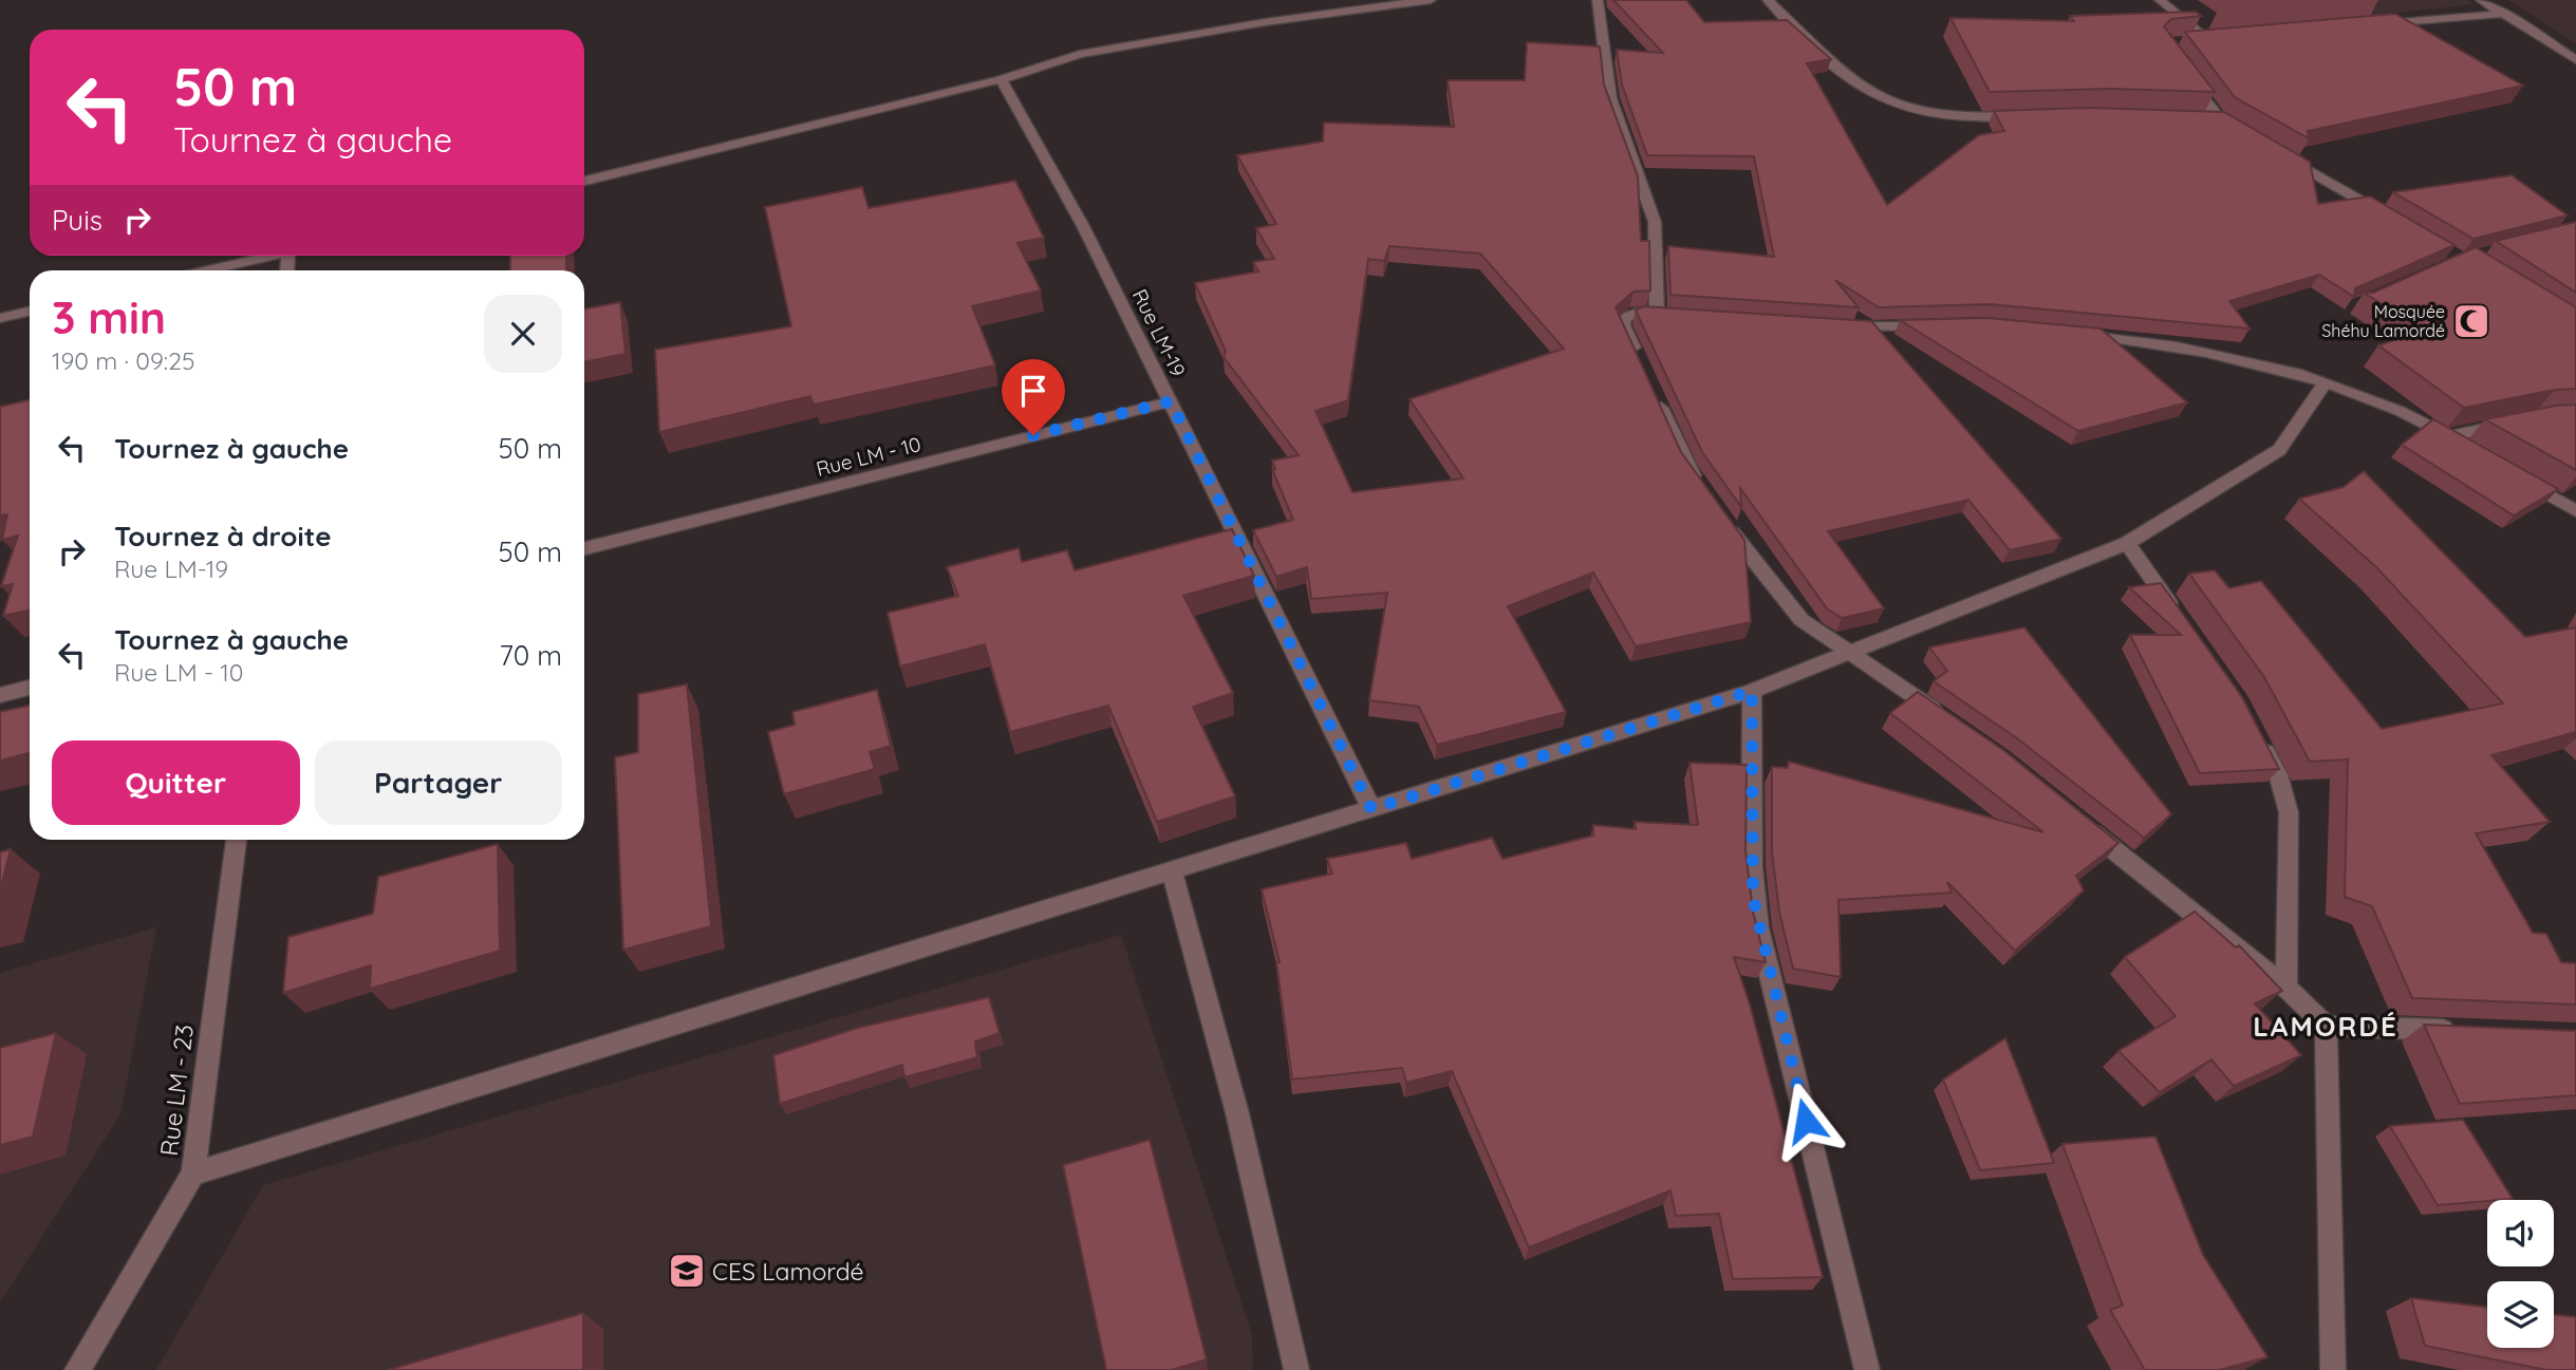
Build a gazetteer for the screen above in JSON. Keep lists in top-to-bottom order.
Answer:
{
  "streets": {
    "street": ["Rue LM-19", "Rue LM - 10", "Rue LM - 23"]
  },
  "crossings": [
    ["Rue LM-19", "Rue LM - 10"]
  ],
  "districts": ["LAMORDÉ"],
  "places": {
    "mosque": ["Mosquée Shéhu Lamordé"],
    "school or university": ["CES Lamordé"]
  },
  "page": {
    "turn": ["50 m", "Tournez à gauche"],
    "then": "Puis",
    "heading": ["3 min", "190 m · 09:25"],
    "list": [
      {
        "name": "Tournez à gauche",
        "value": "50 m"
      },
      {
        "name": "Tournez à droite",
        "note": "Rue LM-19",
        "value": "50 m"
      },
      {
        "name": "Tournez à gauche",
        "note": "Rue LM - 10",
        "value": "70 m"
      }
    ],
    "buttons": ["Quitter", "Partager"]
  }
}
